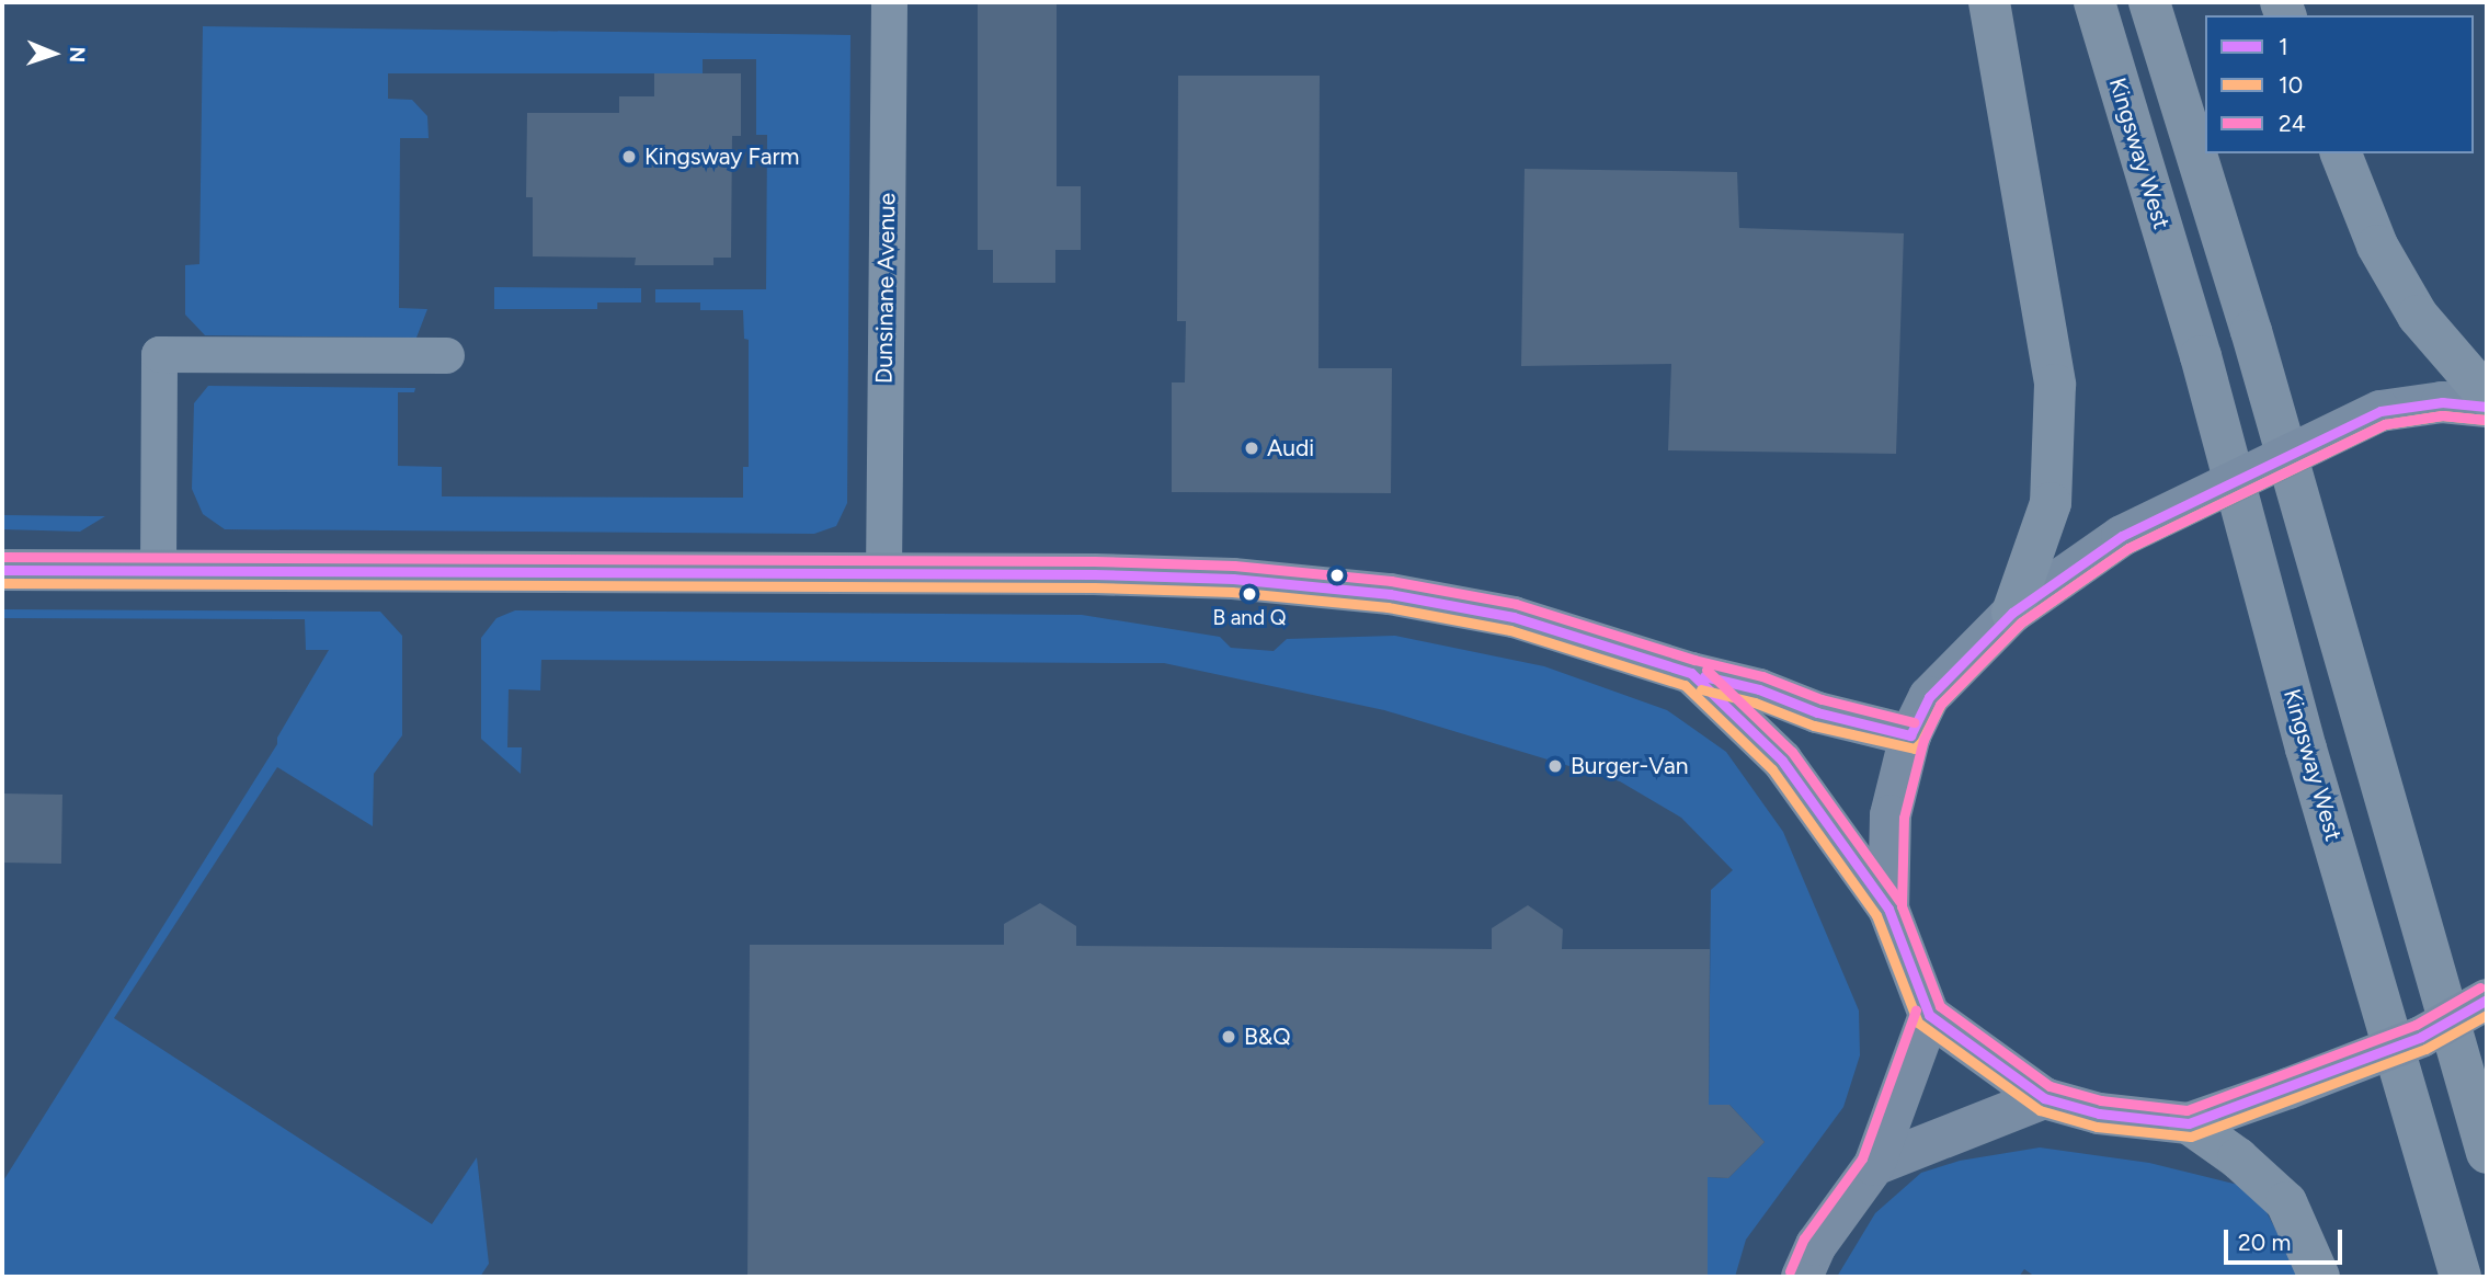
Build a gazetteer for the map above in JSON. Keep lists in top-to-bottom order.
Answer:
{
  "streets": {
    "highway": ["Kingsway West"],
    "street": ["Dunsinane Avenue"]
  },
  "places": [
    "Kingsway Farm",
    "Audi",
    "B and Q",
    "Burger-Van",
    "B&Q"
  ],
  "lines": ["transit line 1", "transit line 10", "transit line 24"],
  "legend": ["1", "10", "24"],
  "scale_bar": "20 m",
  "north": "right"
}
